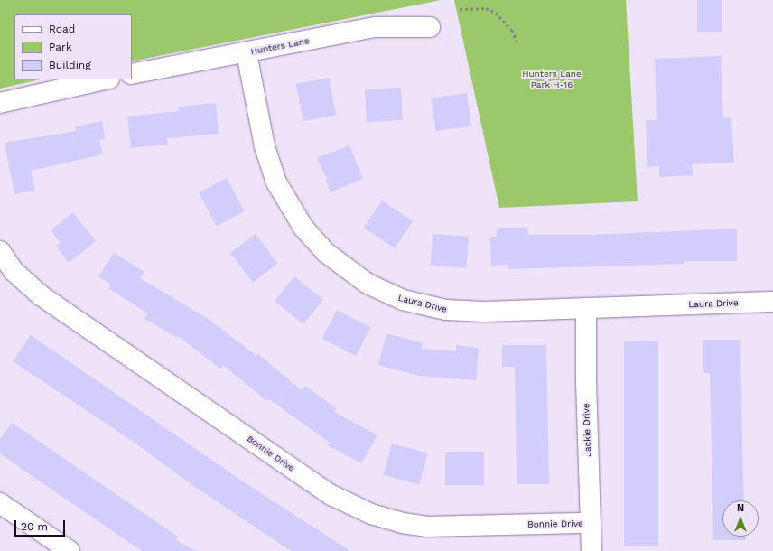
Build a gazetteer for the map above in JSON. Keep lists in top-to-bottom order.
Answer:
{
  "streets": {
    "street": [
      "Hunters Lane",
      "Laura Drive",
      "Jackie Drive",
      "Bonnie Drive"
    ]
  },
  "crossings": [
    ["Hunters Lane", "Laura Drive"],
    ["Laura Drive", "Jackie Drive"],
    ["Jackie Drive", "Bonnie Drive"]
  ],
  "parks": ["Hunters Lane Park H-16"],
  "legend": ["Road", "Park", "Building"],
  "scale_bar": "20 m",
  "north": "top"
}
